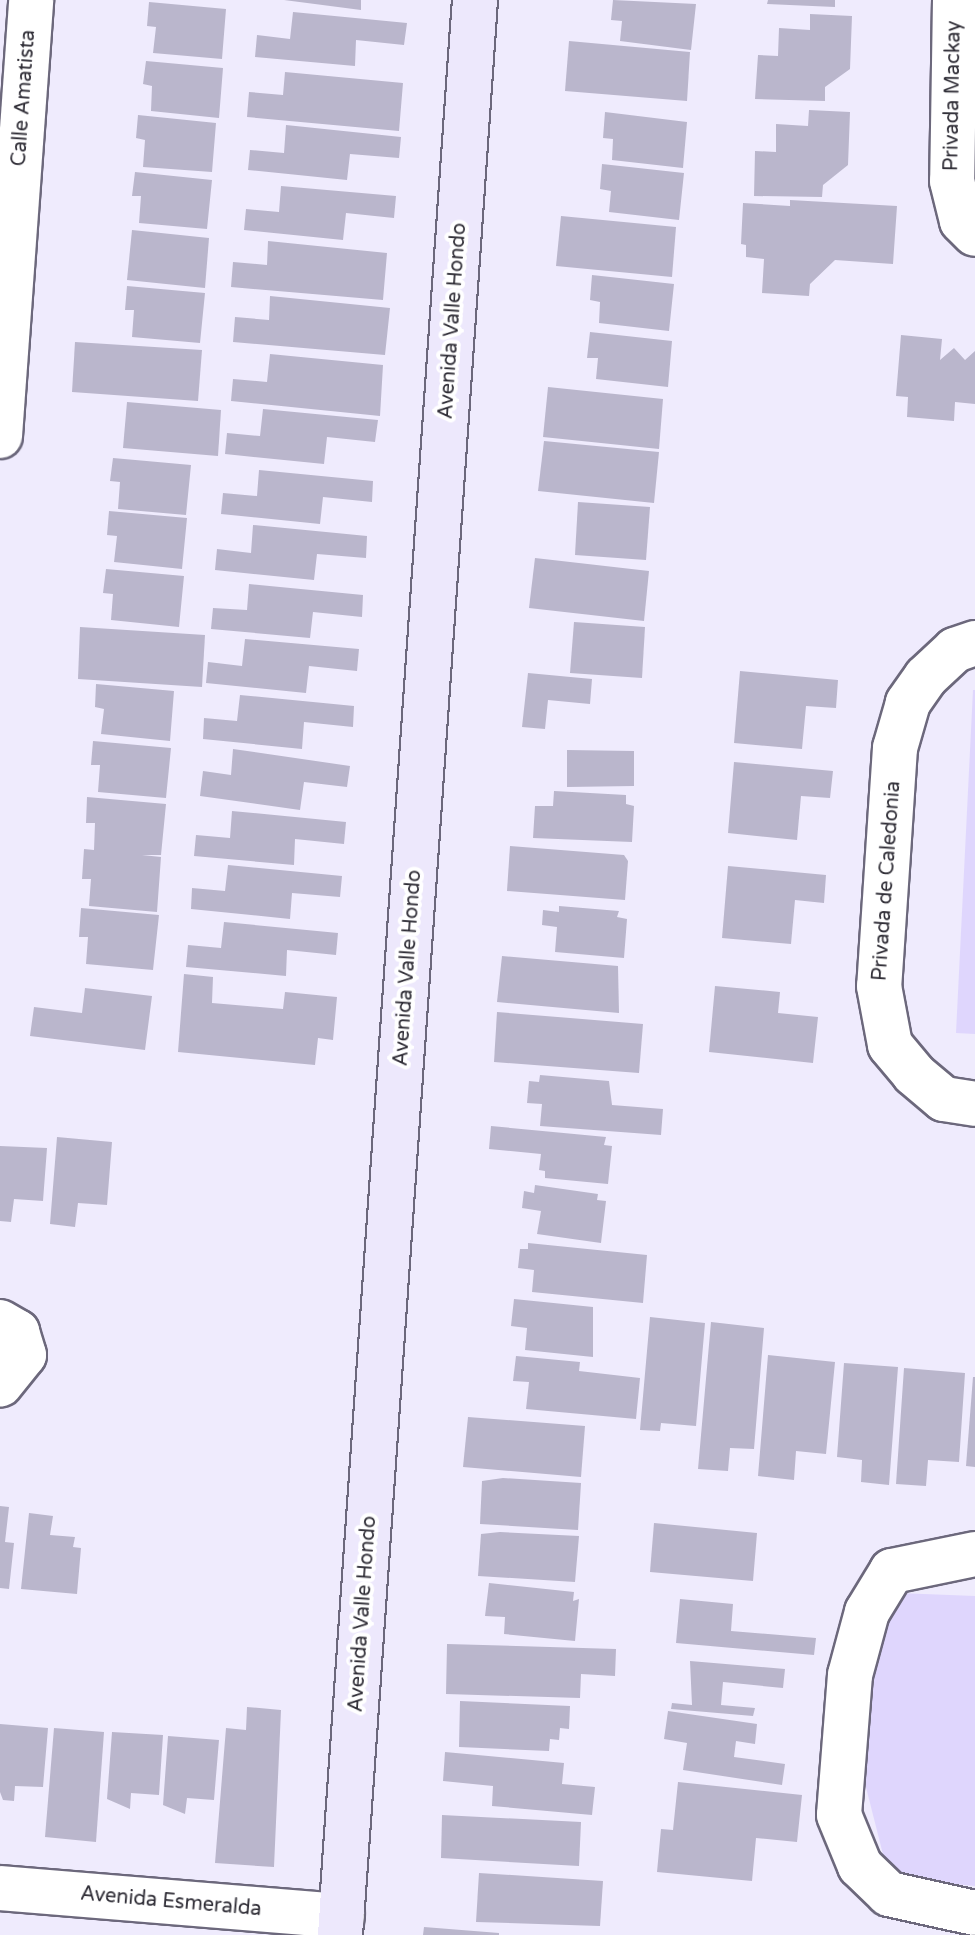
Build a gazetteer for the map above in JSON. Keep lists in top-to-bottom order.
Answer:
{
  "streets": {
    "street": [
      "Privada Mackay",
      "Calle Amatista",
      "Avenida Valle Hondo",
      "Privada de Caledonia",
      "Avenida Esmeralda"
    ]
  },
  "crossings": [
    ["Avenida Valle Hondo", "Avenida Esmeralda"]
  ]
}
